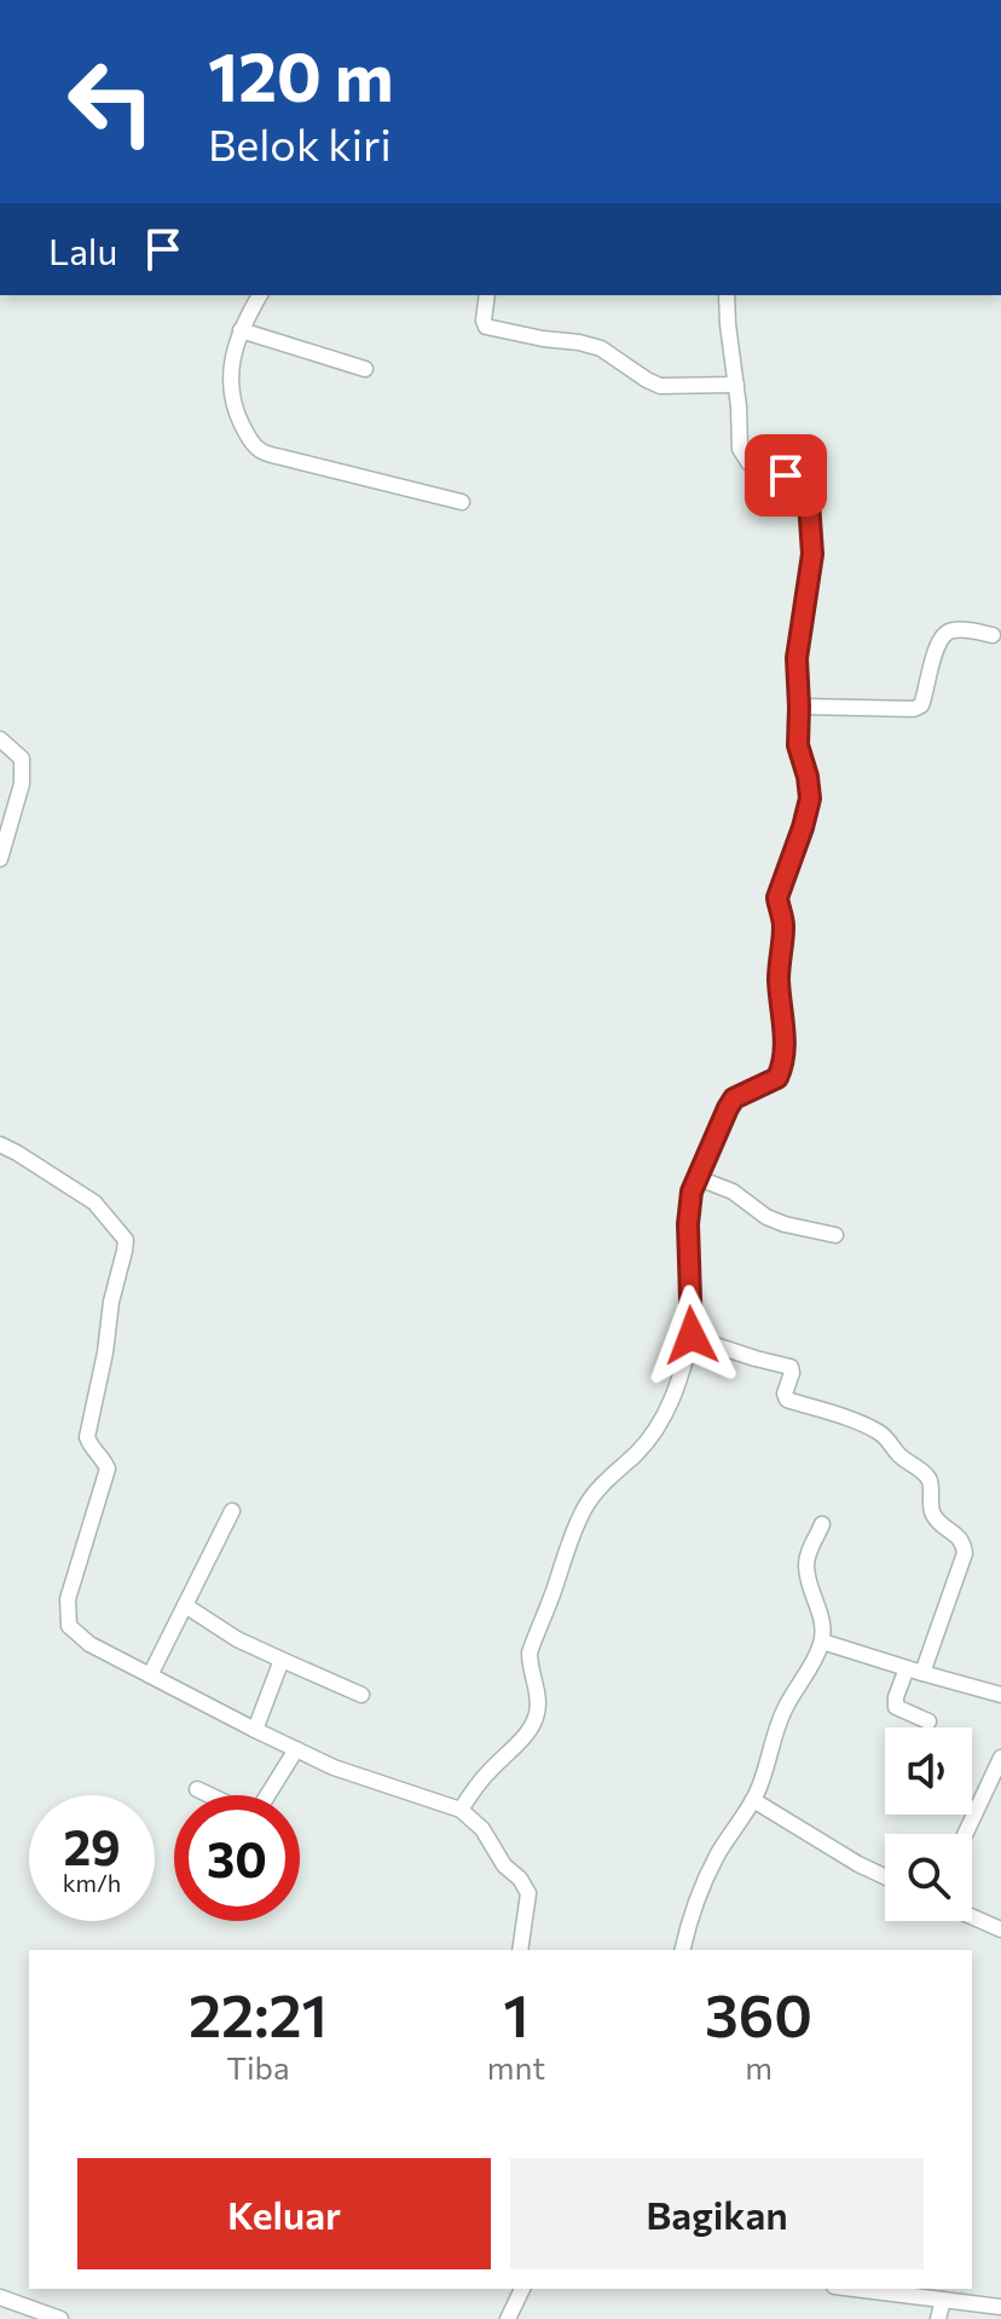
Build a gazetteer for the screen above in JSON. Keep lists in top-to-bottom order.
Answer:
{
  "page": {
    "turn": ["120 m", "Belok kiri"],
    "then": "Lalu",
    "speed": "29 km/h",
    "limit": "30",
    "eta": [
      "22:21",
      "Tiba",
      "1",
      "mnt",
      "360",
      "m"
    ],
    "buttons": ["Keluar", "Bagikan"]
  }
}
